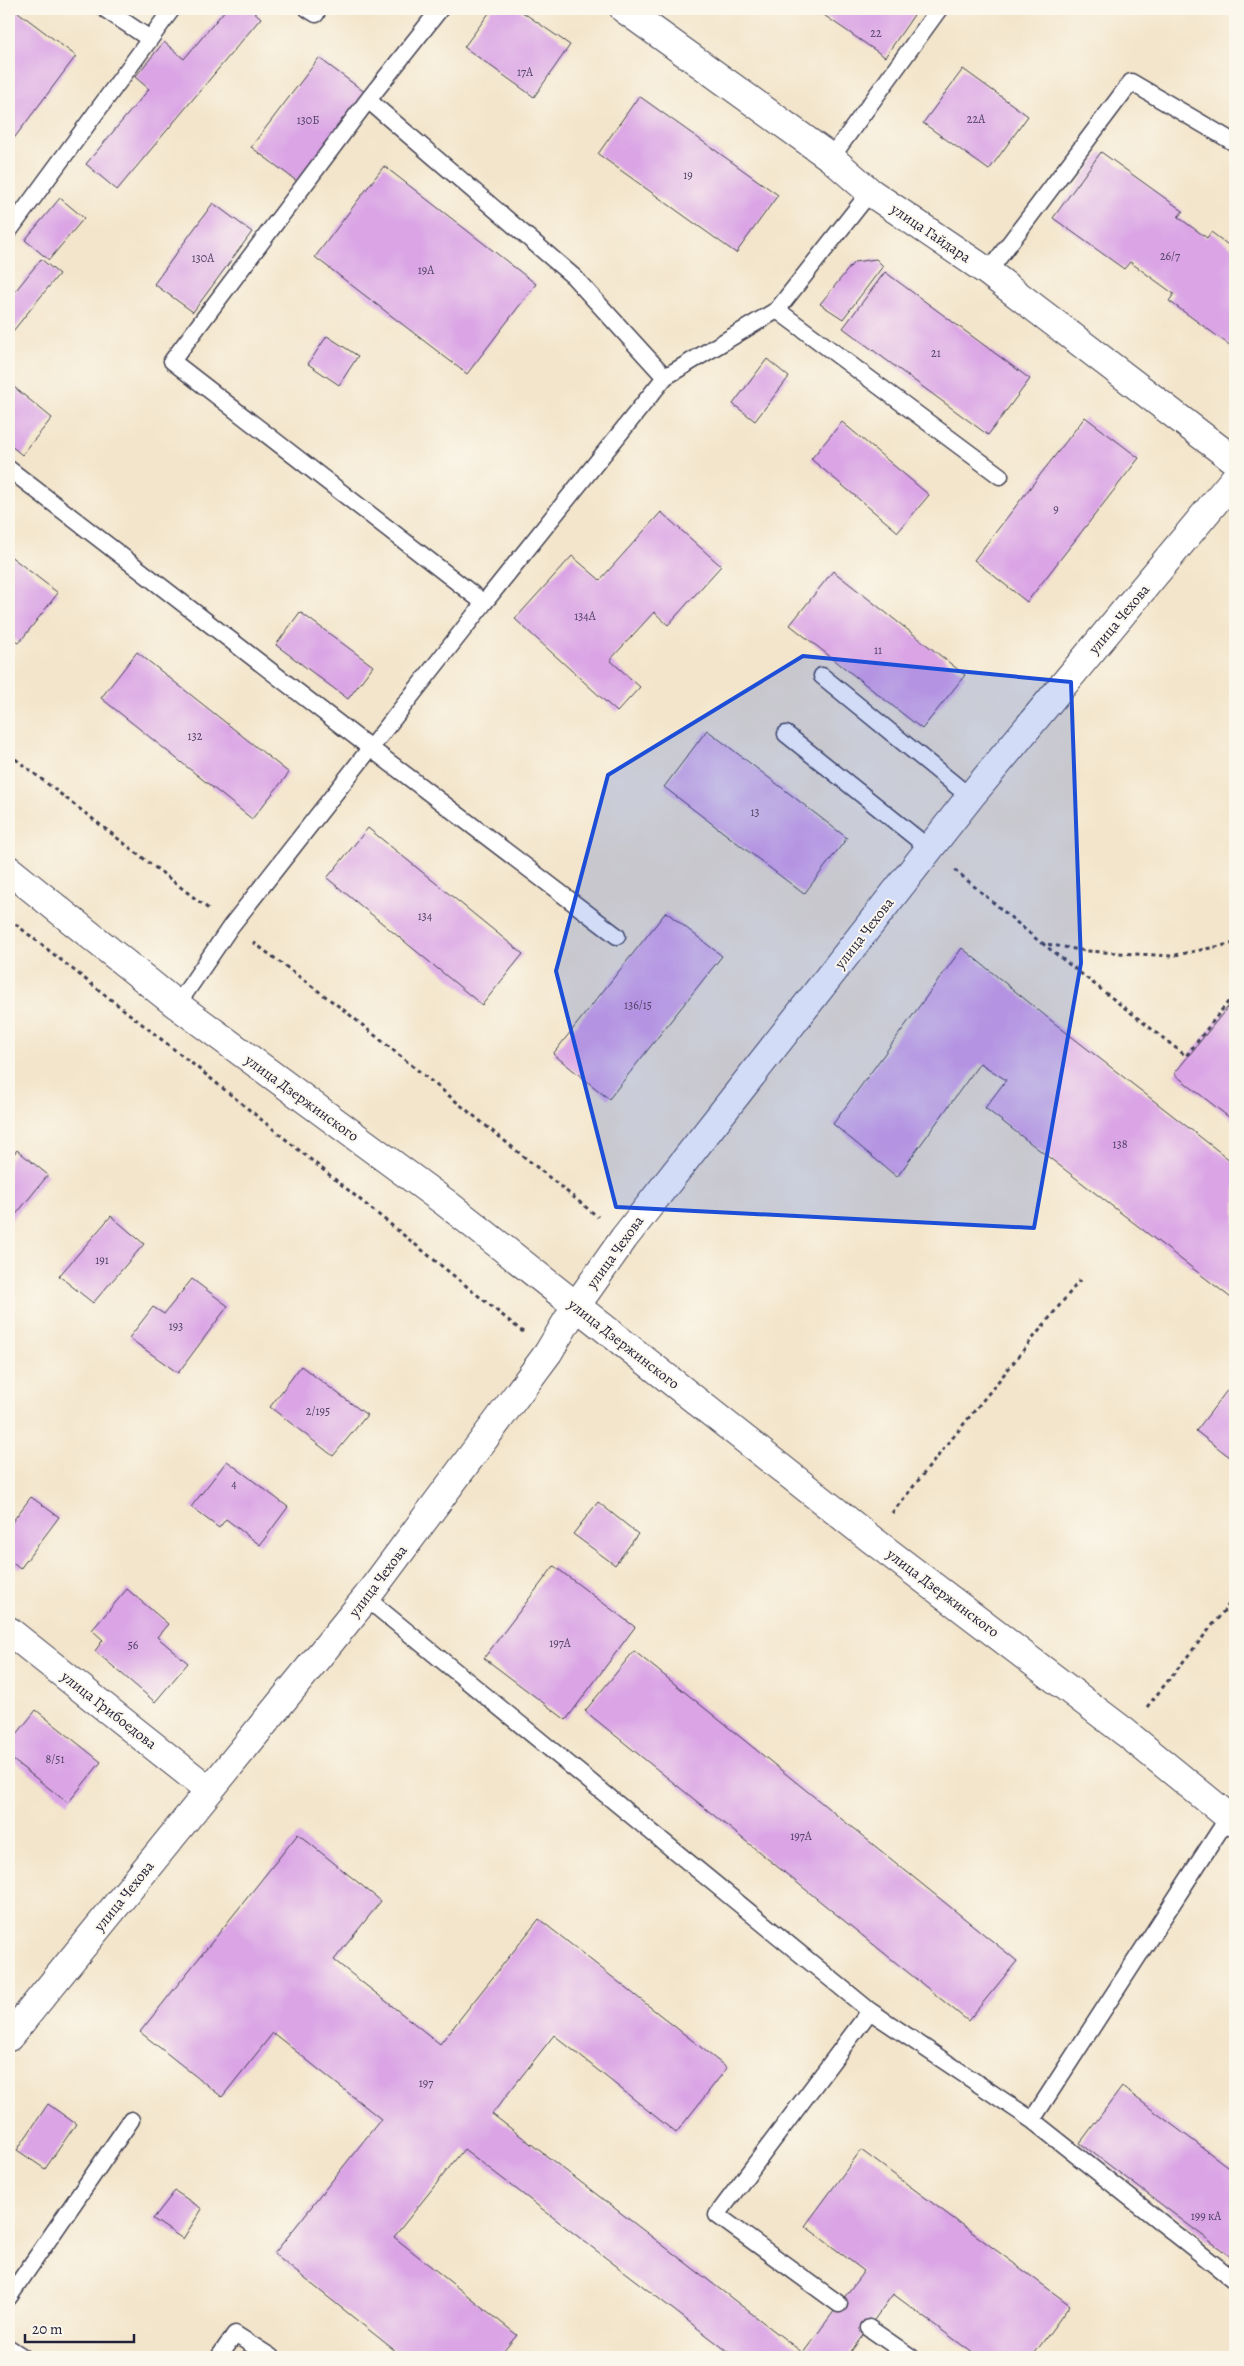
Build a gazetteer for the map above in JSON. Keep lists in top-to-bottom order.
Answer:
{
  "streets": {
    "street": [
      "улица Гайдара",
      "улица Чехова",
      "улица Дзержинского",
      "улица Грибоедова"
    ]
  },
  "crossings": [
    ["улица Чехова", "улица Дзержинского"],
    ["улица Чехова", "улица Грибоедова"]
  ],
  "house_numbers": [
    "22",
    "17А",
    "22А",
    "130Б",
    "19",
    "26/7",
    "130А",
    "19А",
    "21",
    "9",
    "134А",
    "11",
    "132",
    "13",
    "134",
    "136/15",
    "138",
    "191",
    "193",
    "2/195",
    "4",
    "197А",
    "56",
    "8/51",
    "197А",
    "197",
    "199 кА"
  ],
  "scale_bar": "20 m"
}
